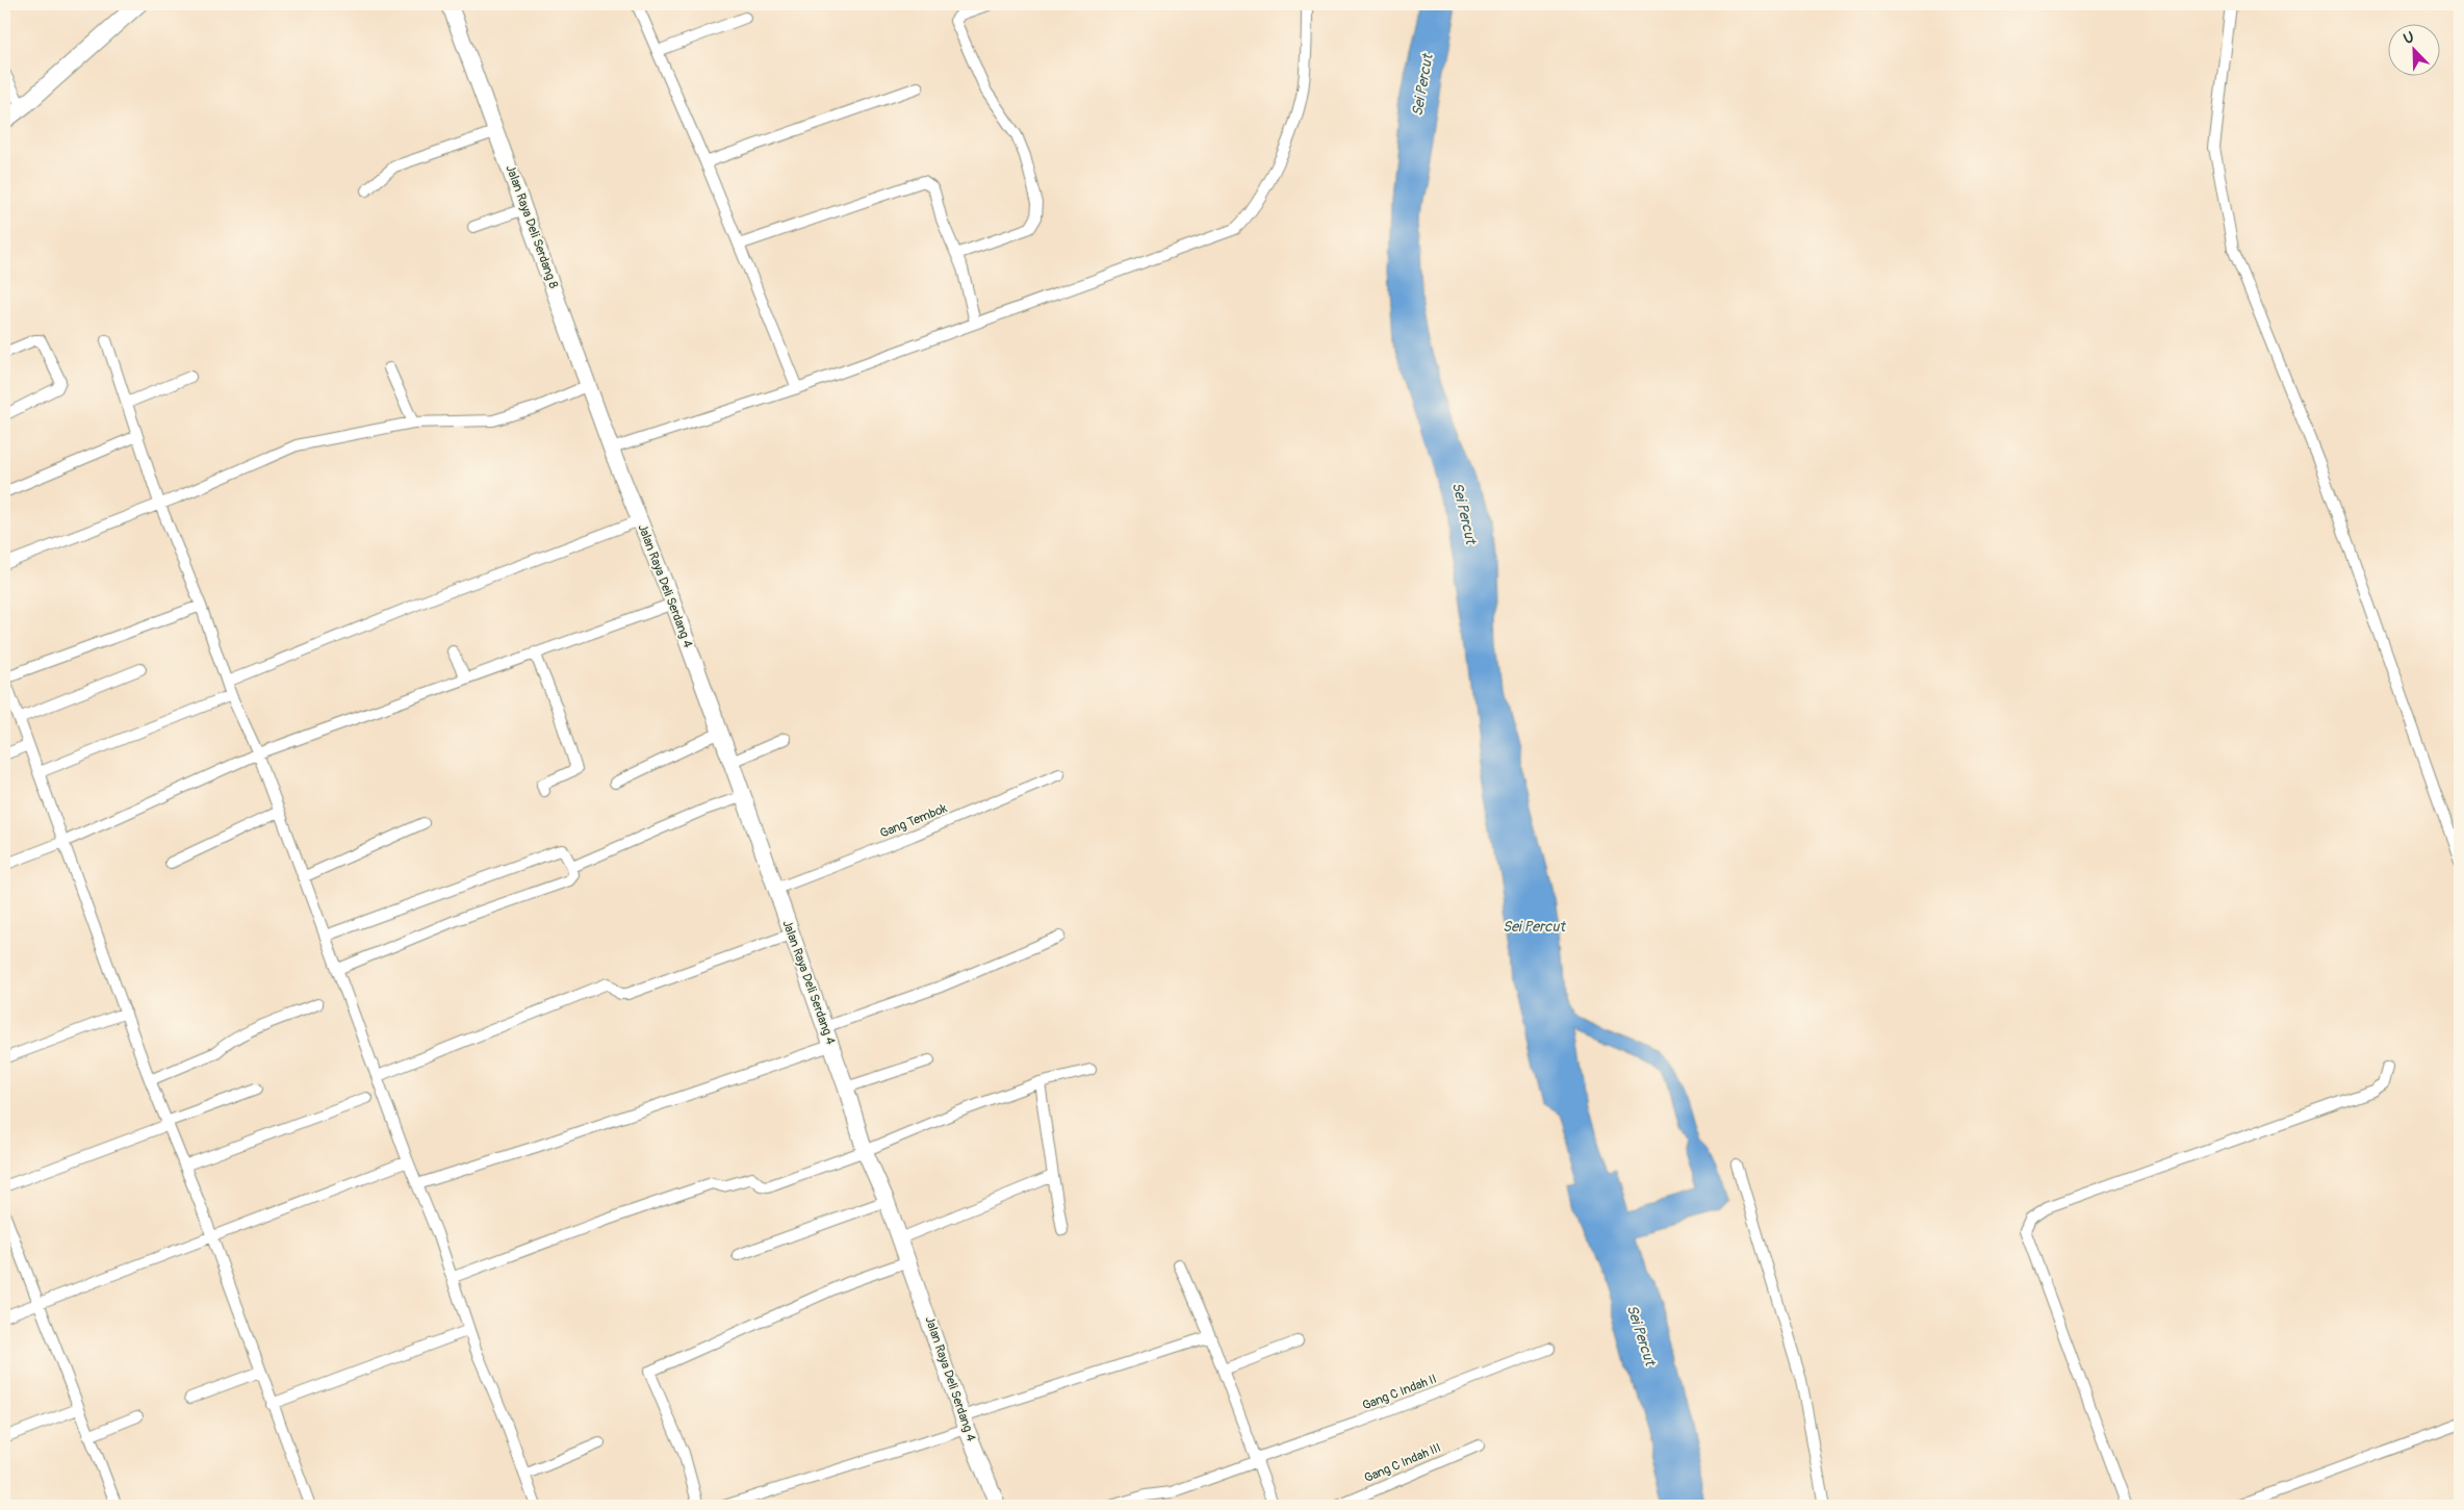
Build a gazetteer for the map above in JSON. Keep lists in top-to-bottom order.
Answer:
{
  "streets": {
    "street": [
      "Jalan Raya Deli Serdang 8",
      "Jalan Raya Deli Serdang 4",
      "Gang Tembok",
      "Gang C Indah II",
      "Gang C Indah III"
    ]
  },
  "crossings": [
    ["Jalan Raya Deli Serdang 8", "Jalan Raya Deli Serdang 4"],
    ["Jalan Raya Deli Serdang 4", "Gang Tembok"]
  ],
  "water": ["Sei Percut"],
  "north": "top left"
}
